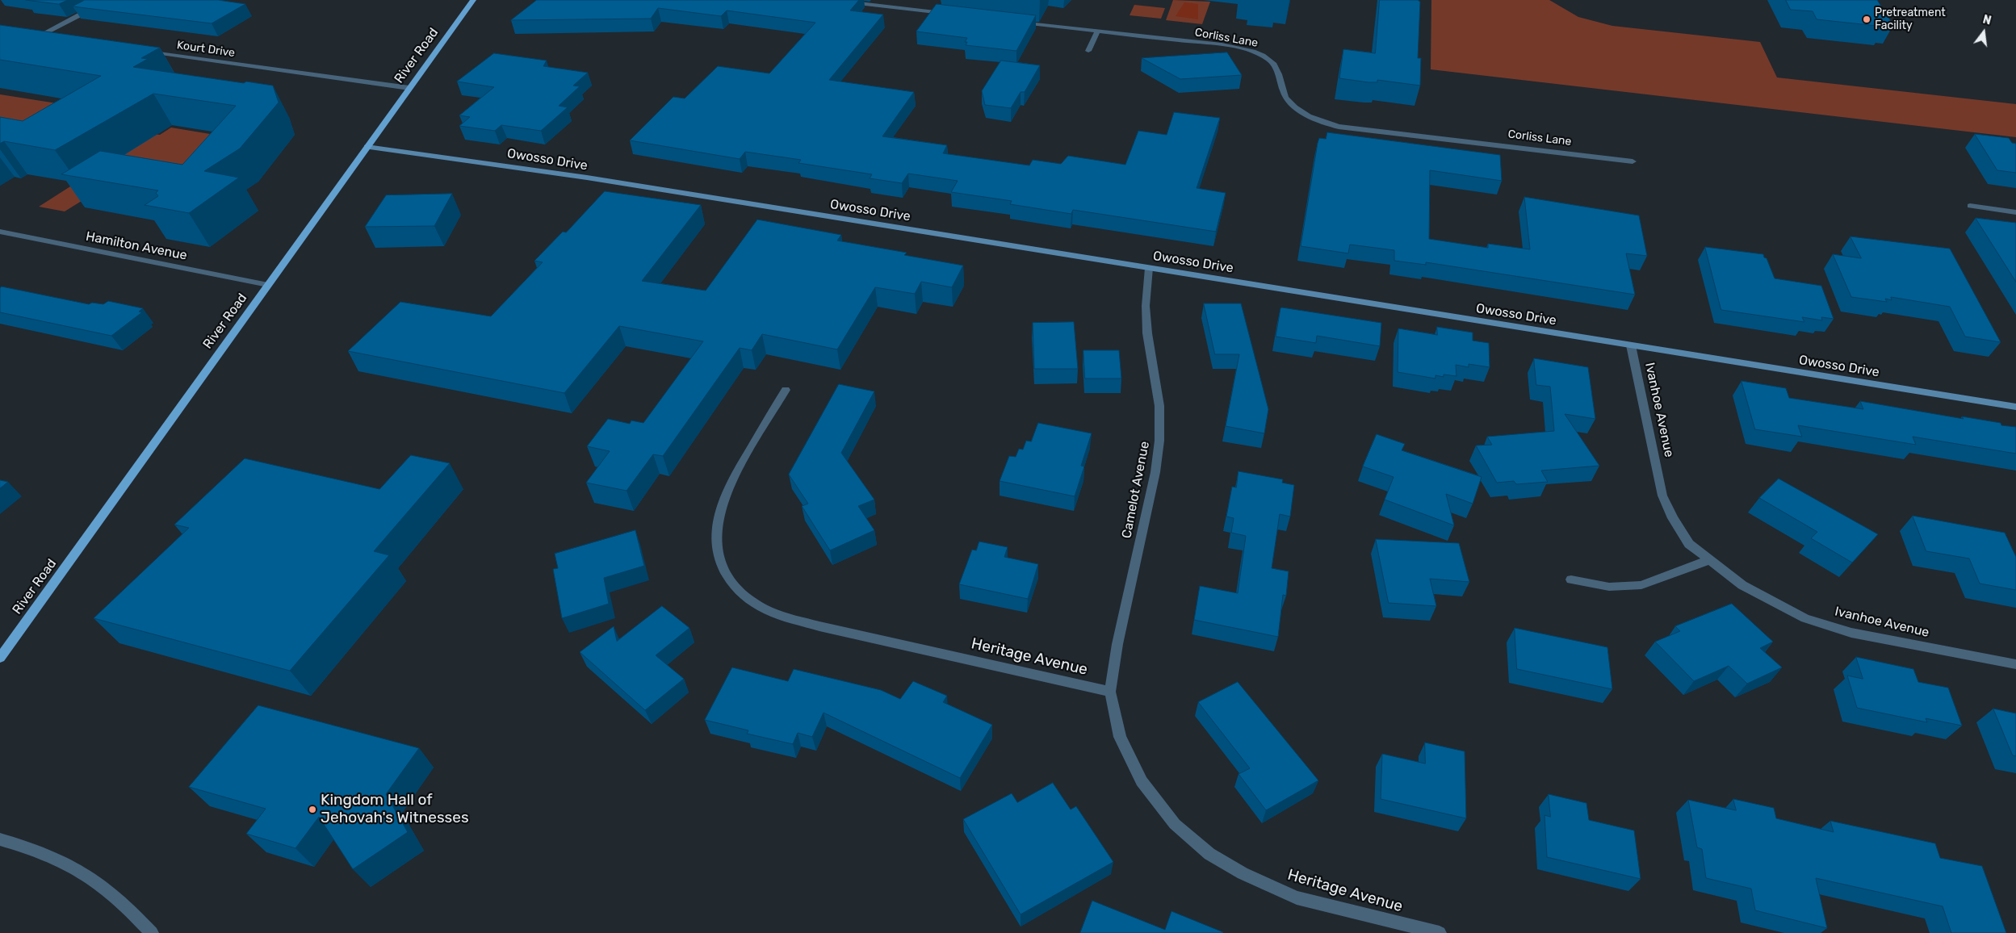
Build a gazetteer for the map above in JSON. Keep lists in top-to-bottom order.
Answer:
{
  "streets": {
    "main road": ["River Road"],
    "street": [
      "Corliss Lane",
      "Kourt Drive",
      "Owosso Drive",
      "Hamilton Avenue",
      "Ivanhoe Avenue",
      "Camelot Avenue",
      "Heritage Avenue"
    ]
  },
  "crossings": [
    ["Kourt Drive", "River Road"],
    ["River Road", "Owosso Drive"],
    ["River Road", "Hamilton Avenue"],
    ["Owosso Drive", "Ivanhoe Avenue"],
    ["Owosso Drive", "Camelot Avenue"],
    ["Camelot Avenue", "Heritage Avenue"]
  ],
  "places": ["Pretreatment Facility", "Kingdom Hall of Jehovah's Witnesses"],
  "north": "top"
}
